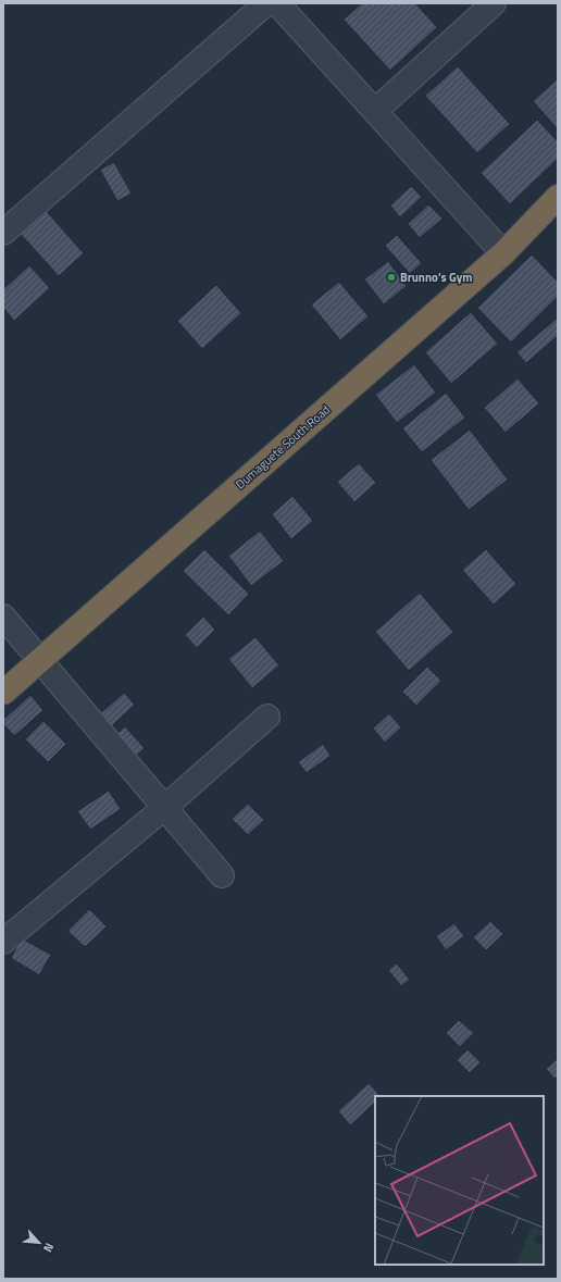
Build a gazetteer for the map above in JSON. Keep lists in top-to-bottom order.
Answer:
{
  "streets": {
    "highway": ["Dumaguete South Road"]
  },
  "places": ["Brunno’s Gym"],
  "north": "bottom right"
}
